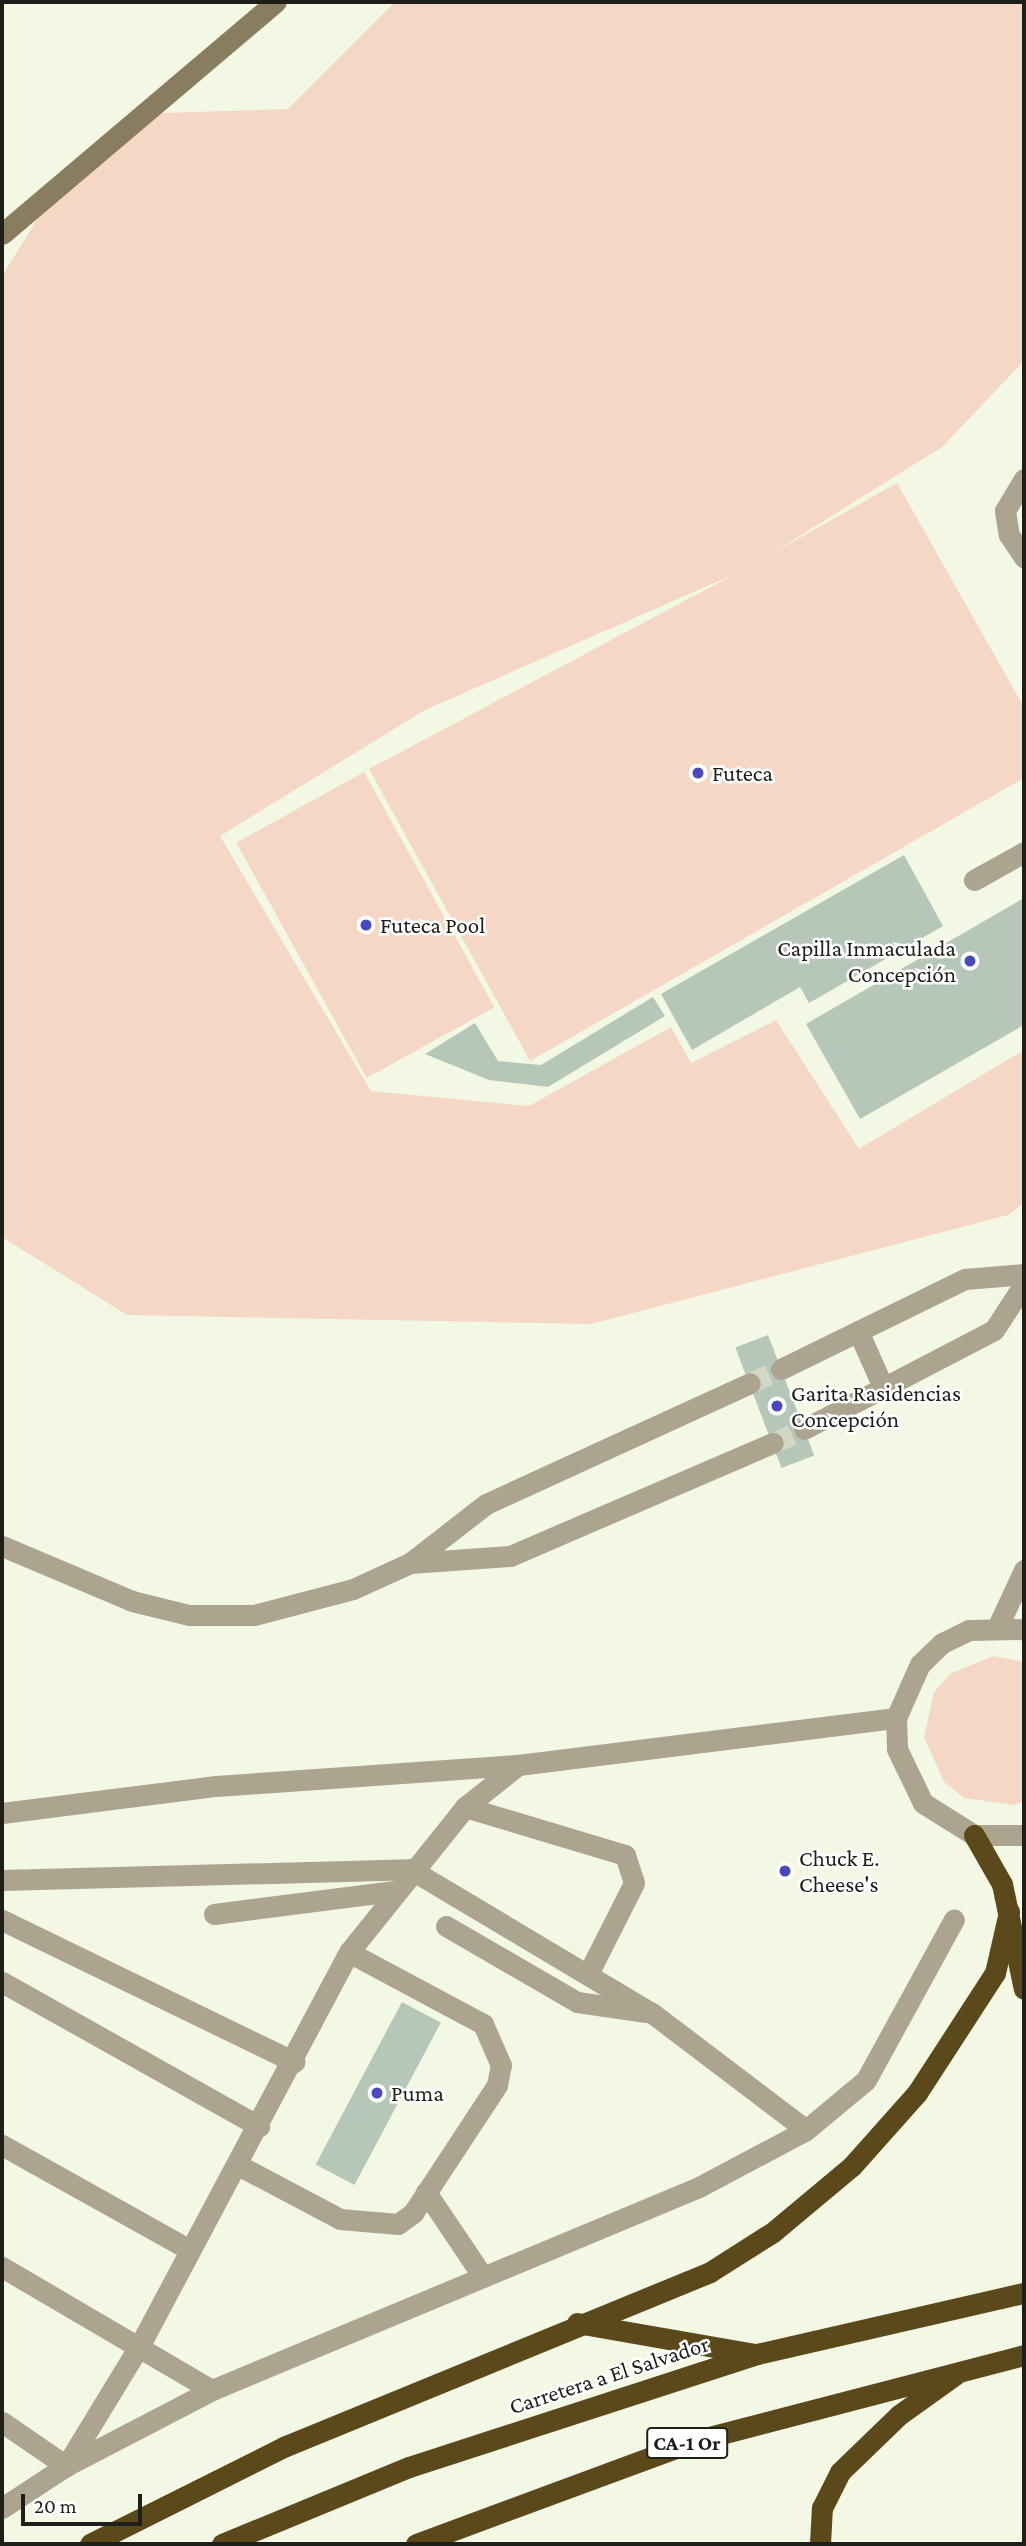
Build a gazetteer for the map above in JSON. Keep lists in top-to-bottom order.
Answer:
{
  "streets": {
    "highway": ["Carretera a El Salvador", "CA-1 Or"]
  },
  "places": [
    "Futeca",
    "Futeca Pool",
    "Capilla Inmaculada Concepción",
    "Garita Rasidencias Concepción",
    "Chuck E. Cheese's",
    "Puma"
  ],
  "scale_bar": "20 m"
}
